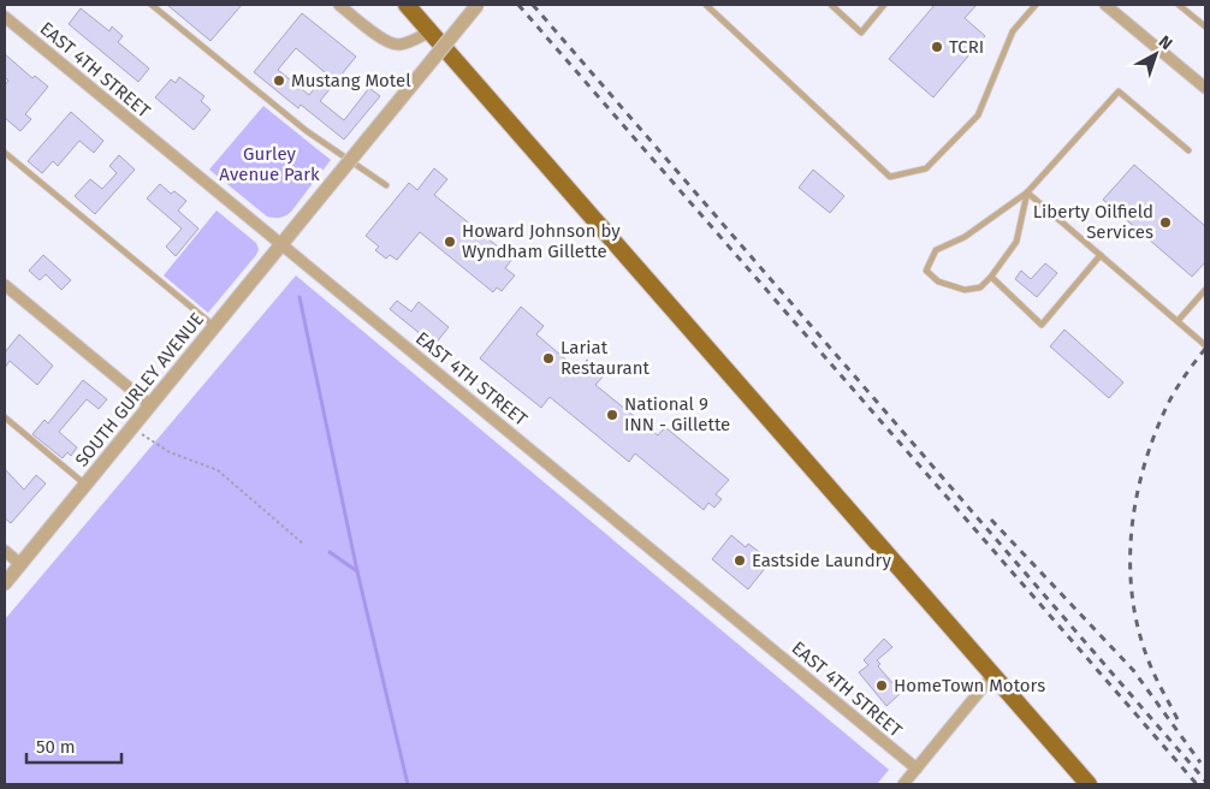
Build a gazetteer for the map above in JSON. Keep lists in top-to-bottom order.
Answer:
{
  "streets": {
    "street": ["EAST 4TH STREET", "SOUTH GURLEY AVENUE"]
  },
  "crossings": [
    ["EAST 4TH STREET", "SOUTH GURLEY AVENUE"]
  ],
  "parks": ["Gurley Avenue Park"],
  "places": [
    "TCRI",
    "Mustang Motel",
    "Liberty Oilfield Services",
    "Howard Johnson by Wyndham Gillette",
    "Lariat Restaurant",
    "National 9 INN - Gillette",
    "Eastside Laundry",
    "HomeTown Motors"
  ],
  "scale_bar": "50 m",
  "north": "top right"
}
